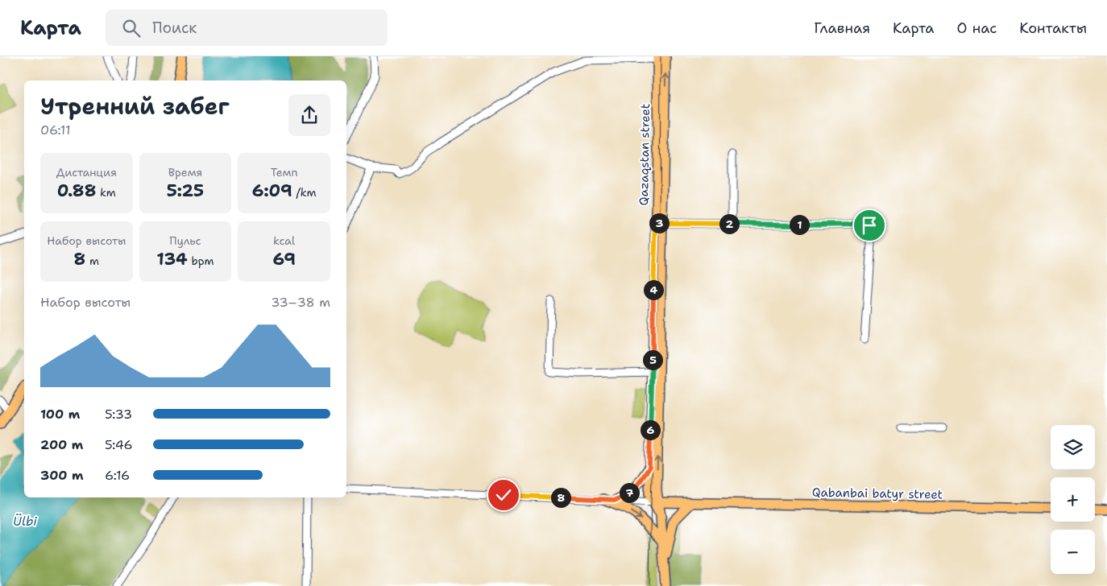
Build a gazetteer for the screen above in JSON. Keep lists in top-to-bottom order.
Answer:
{
  "streets": {
    "main road": ["Qazaqstan street", "Qabanbai batyr street"]
  },
  "crossings": [
    ["Qazaqstan street", "Qabanbai batyr street"]
  ],
  "water": ["Ülbi"],
  "page": {
    "header": "Карта",
    "search": "Поиск",
    "nav": [
      "Главная",
      "Карта",
      "О нас",
      "Контакты"
    ],
    "heading": ["Утренний забег", "06:11"],
    "stats": [
      ["Дистанция", "0.88 km"],
      ["Время", "5:25"],
      ["Темп", "6:09 /km"],
      ["Набор высоты", "8 m"],
      ["Пульс", "134 bpm"],
      ["kcal", "69"]
    ],
    "pins": [
      "3",
      "2",
      "1",
      "4",
      "5",
      "6",
      "7",
      "8"
    ],
    "chart": ["Набор высоты", "33–38 m"],
    "list": [
      {
        "name": "100 m",
        "note": "5:33"
      },
      {
        "name": "200 m",
        "note": "5:46"
      },
      {
        "name": "300 m",
        "note": "6:16"
      }
    ],
    "map_buttons": ["+", "−"]
  }
}
